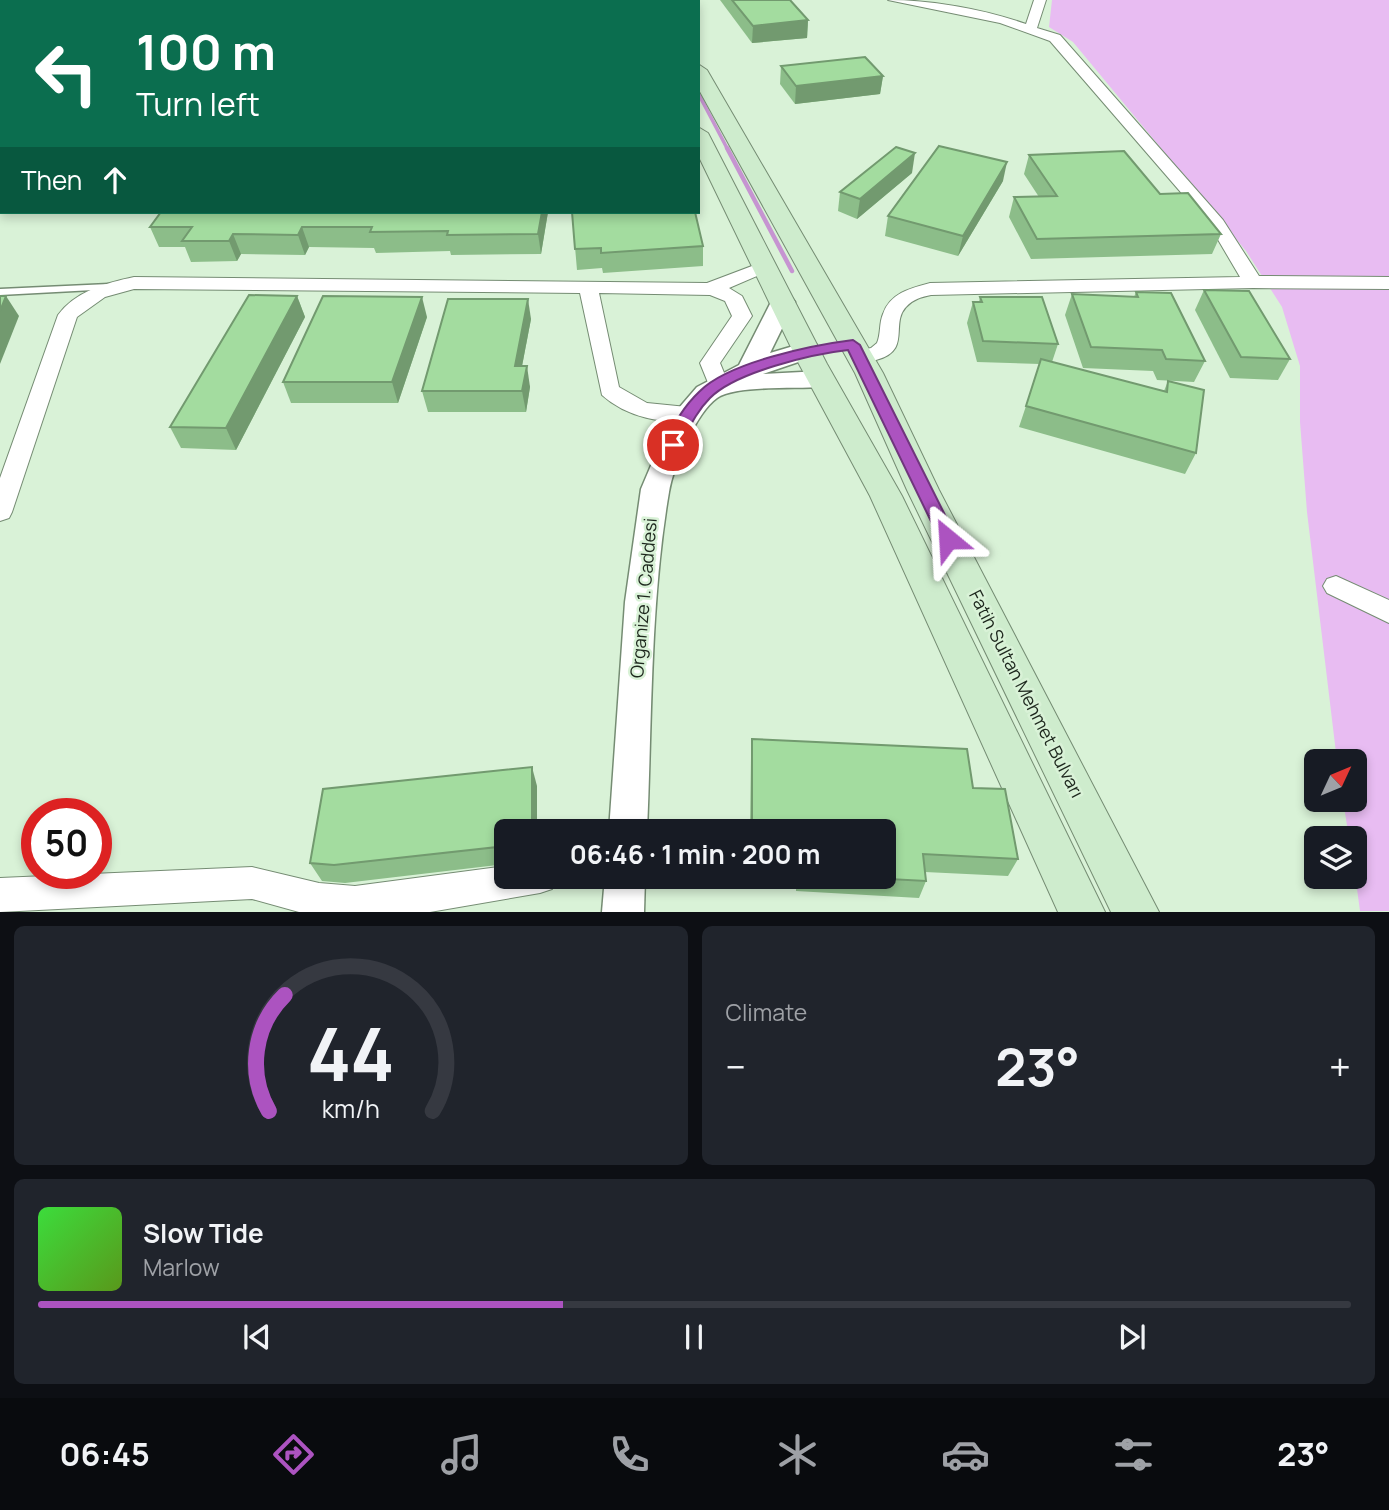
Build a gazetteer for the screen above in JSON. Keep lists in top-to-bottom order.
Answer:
{
  "streets": {
    "main road": ["Fatih Sultan Mehmet Bulvarı"],
    "street": ["Organize 1. Caddesi"]
  },
  "north": "top right",
  "page": {
    "turn": ["100 m", "Turn left"],
    "then": "Then",
    "limit": "50",
    "trip": "06:46 · 1 min · 200 m",
    "tile": "Climate",
    "heat": ["−", "23°", "+"],
    "song": ["Slow Tide", "Marlow"],
    "tabs": ["06:45", "23°"],
    "gauge": ["44", "km/h"]
  }
}
